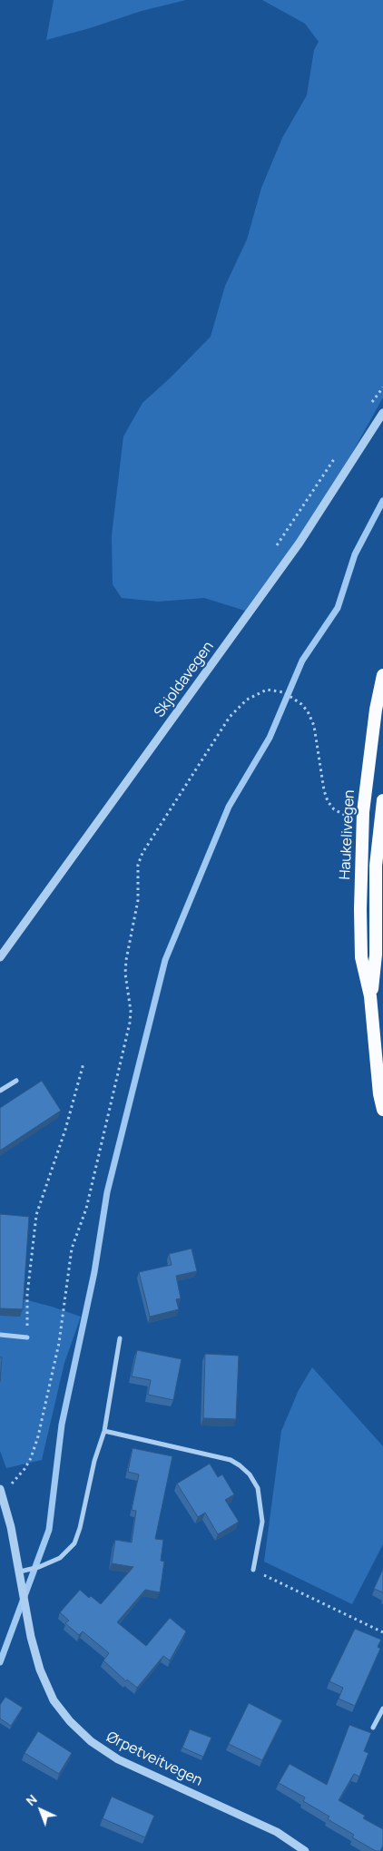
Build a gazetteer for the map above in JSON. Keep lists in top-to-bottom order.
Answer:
{
  "streets": {
    "highway": ["Haukelivegen"],
    "street": ["Skjoldavegen", "Ørpetveitvegen"]
  },
  "north": "top left"
}
